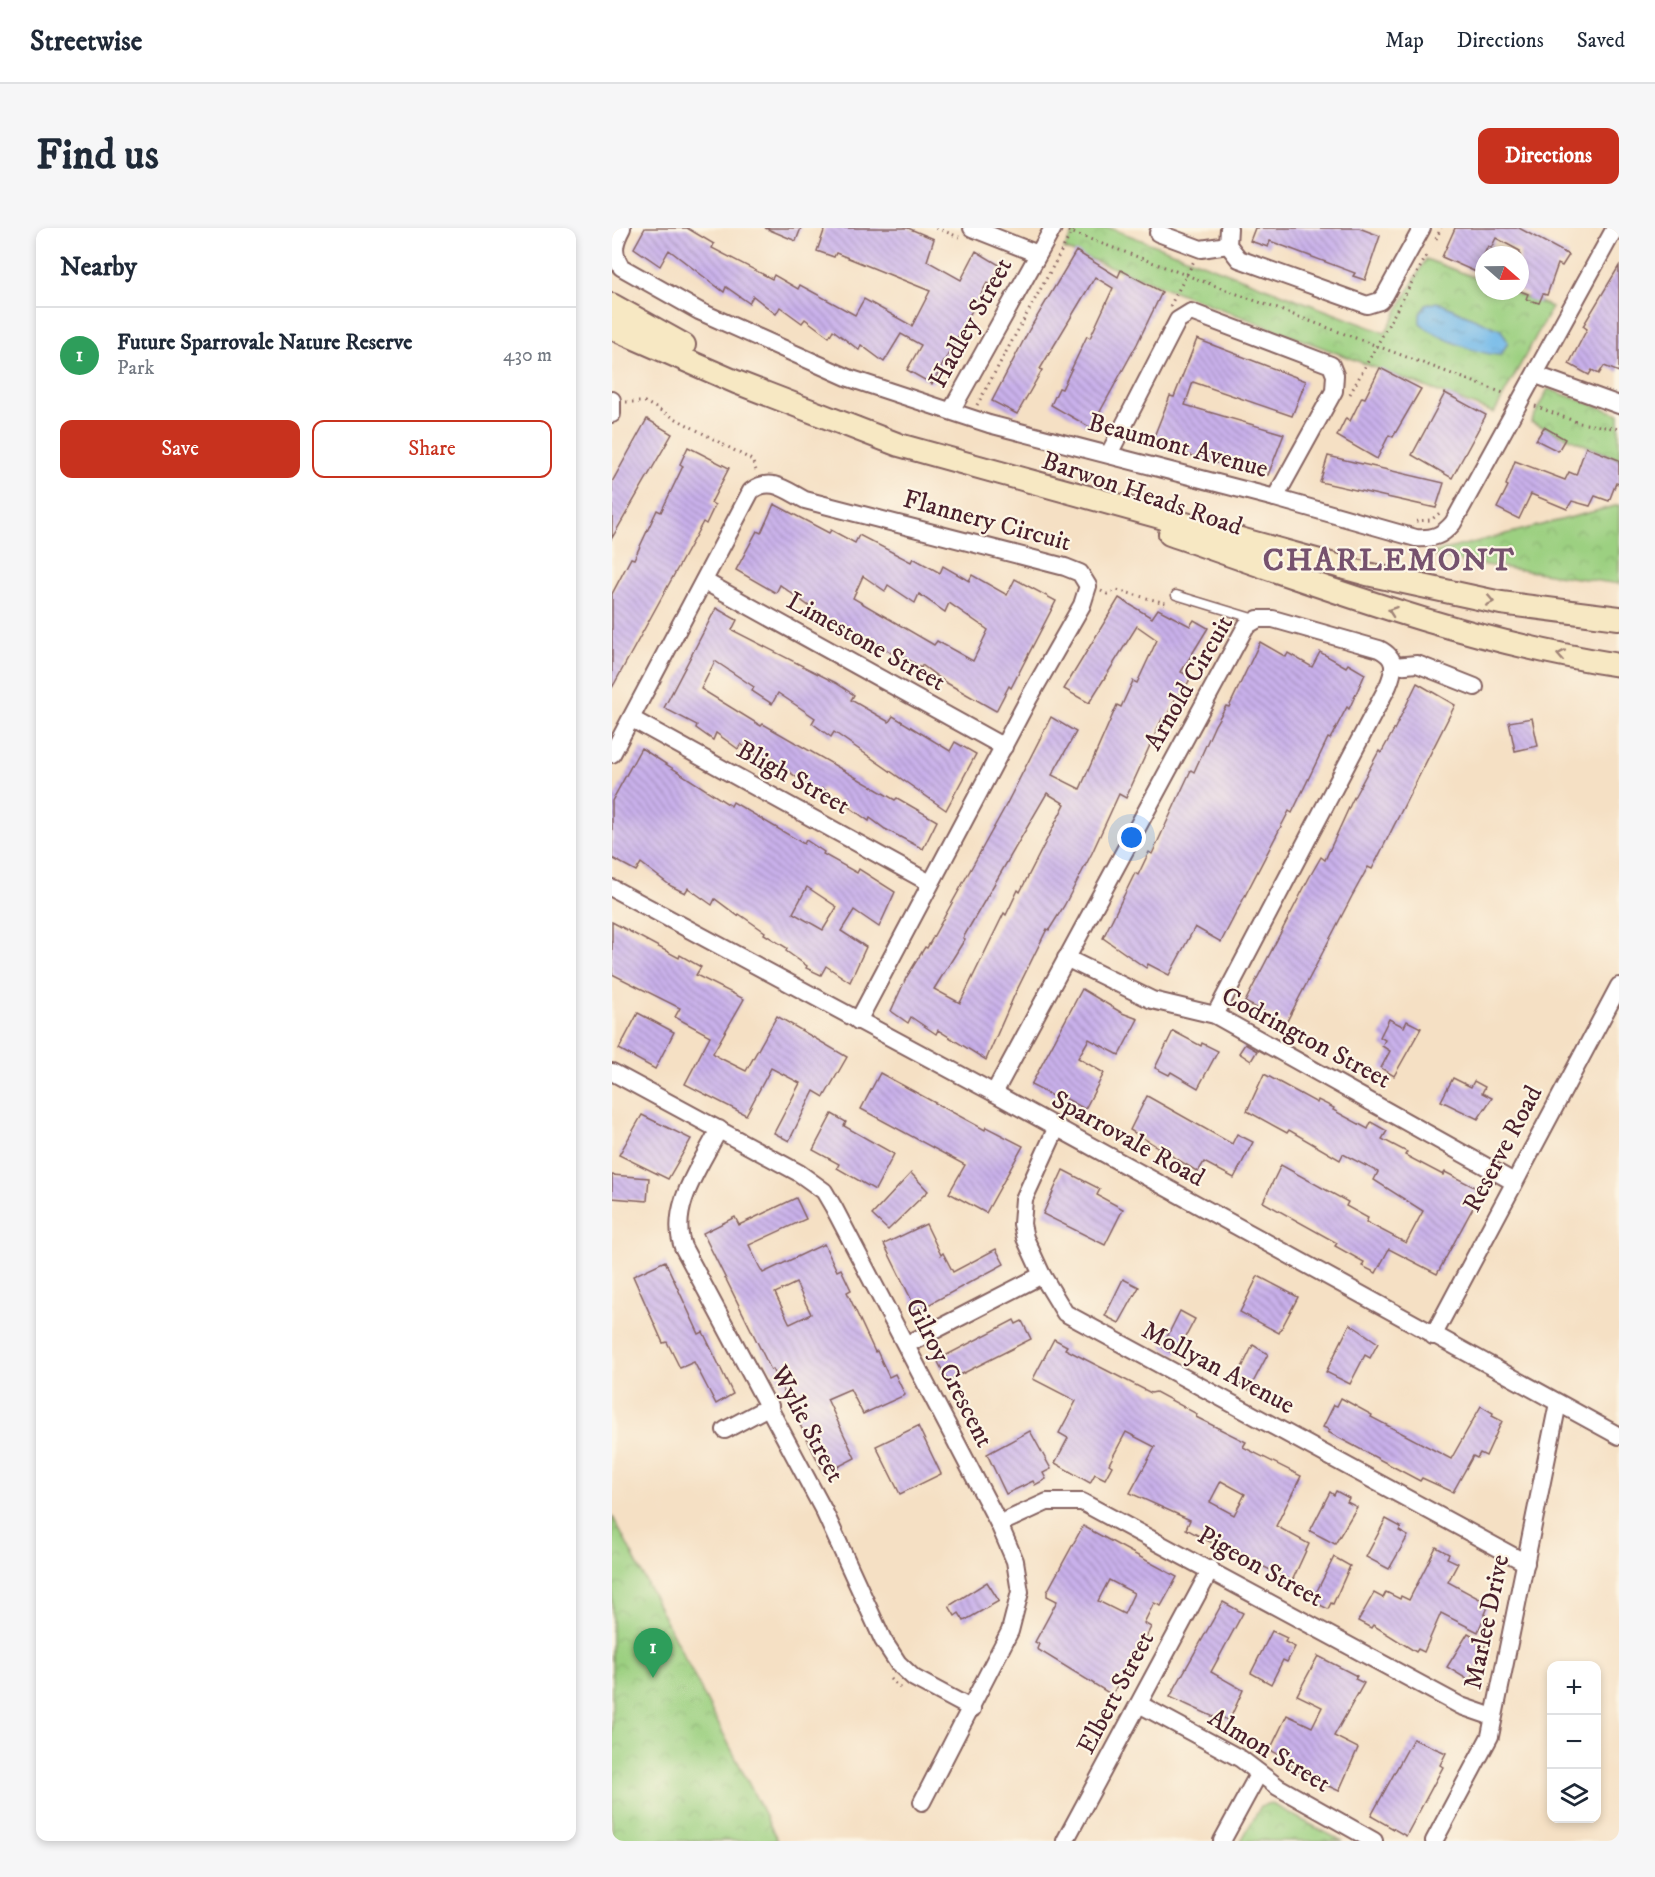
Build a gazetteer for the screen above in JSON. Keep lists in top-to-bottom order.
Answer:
{
  "streets": {
    "main road": ["Barwon Heads Road"],
    "street": [
      "Hadley Street",
      "Beaumont Avenue",
      "Flannery Circuit",
      "Limestone Street",
      "Arnold Circuit",
      "Bligh Street",
      "Codrington Street",
      "Sparrovale Road",
      "Reserve Road",
      "Mollyan Avenue",
      "Gilroy Crescent",
      "Wylie Street",
      "Pigeon Street",
      "Marlee Drive",
      "Elbert Street",
      "Almon Street"
    ]
  },
  "crossings": [
    ["Hadley Street", "Beaumont Avenue"],
    ["Flannery Circuit", "Limestone Street"],
    ["Flannery Circuit", "Bligh Street"],
    ["Flannery Circuit", "Sparrovale Road"],
    ["Arnold Circuit", "Codrington Street"],
    ["Arnold Circuit", "Sparrovale Road"],
    ["Codrington Street", "Reserve Road"],
    ["Sparrovale Road", "Reserve Road"],
    ["Sparrovale Road", "Mollyan Avenue"],
    ["Sparrovale Road", "Marlee Drive"],
    ["Mollyan Avenue", "Marlee Drive"],
    ["Gilroy Crescent", "Wylie Street"],
    ["Gilroy Crescent", "Pigeon Street"],
    ["Pigeon Street", "Marlee Drive"],
    ["Pigeon Street", "Elbert Street"],
    ["Elbert Street", "Almon Street"]
  ],
  "districts": ["CHARLEMONT"],
  "north": "right",
  "page": {
    "header": "Streetwise",
    "nav": ["Map", "Directions", "Saved"],
    "buttons": [
      "Directions",
      ["Save", "Share"]
    ],
    "title": "Find us",
    "heading": "Nearby",
    "list": [
      {
        "mark": "1",
        "name": "Future Sparrovale Nature Reserve",
        "note": "Park",
        "value": "430 m"
      }
    ],
    "pins": "1",
    "map_buttons": ["+", "−"]
  }
}
